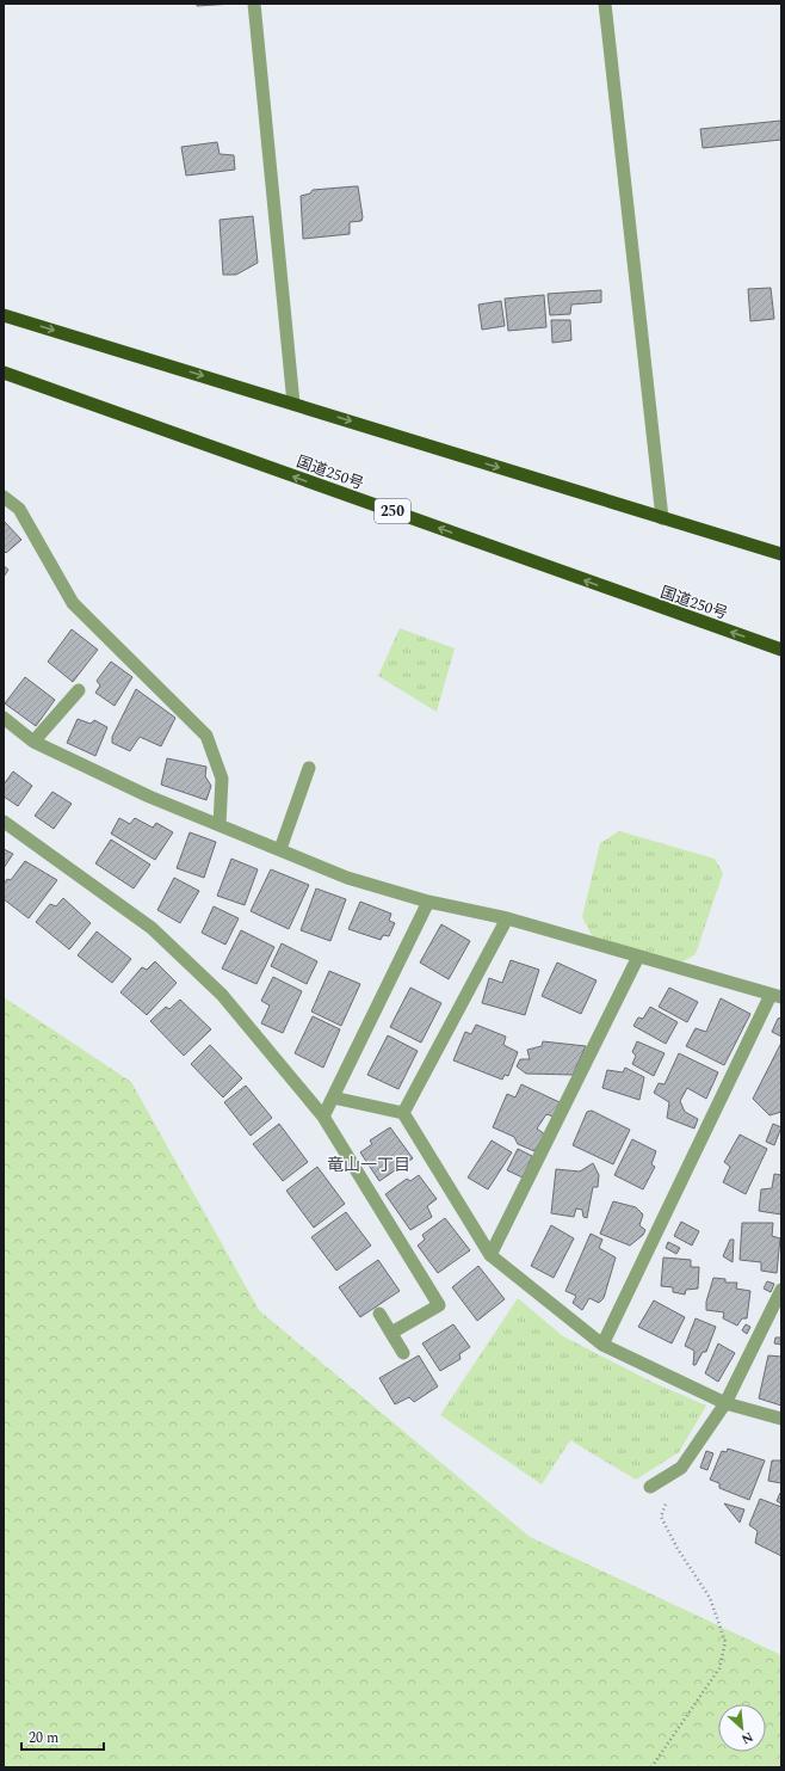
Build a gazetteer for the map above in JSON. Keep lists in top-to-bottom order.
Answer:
{
  "streets": {
    "highway": ["国道250号", "250"]
  },
  "districts": ["竜山一丁目"],
  "scale_bar": "20 m",
  "north": "bottom right"
}
